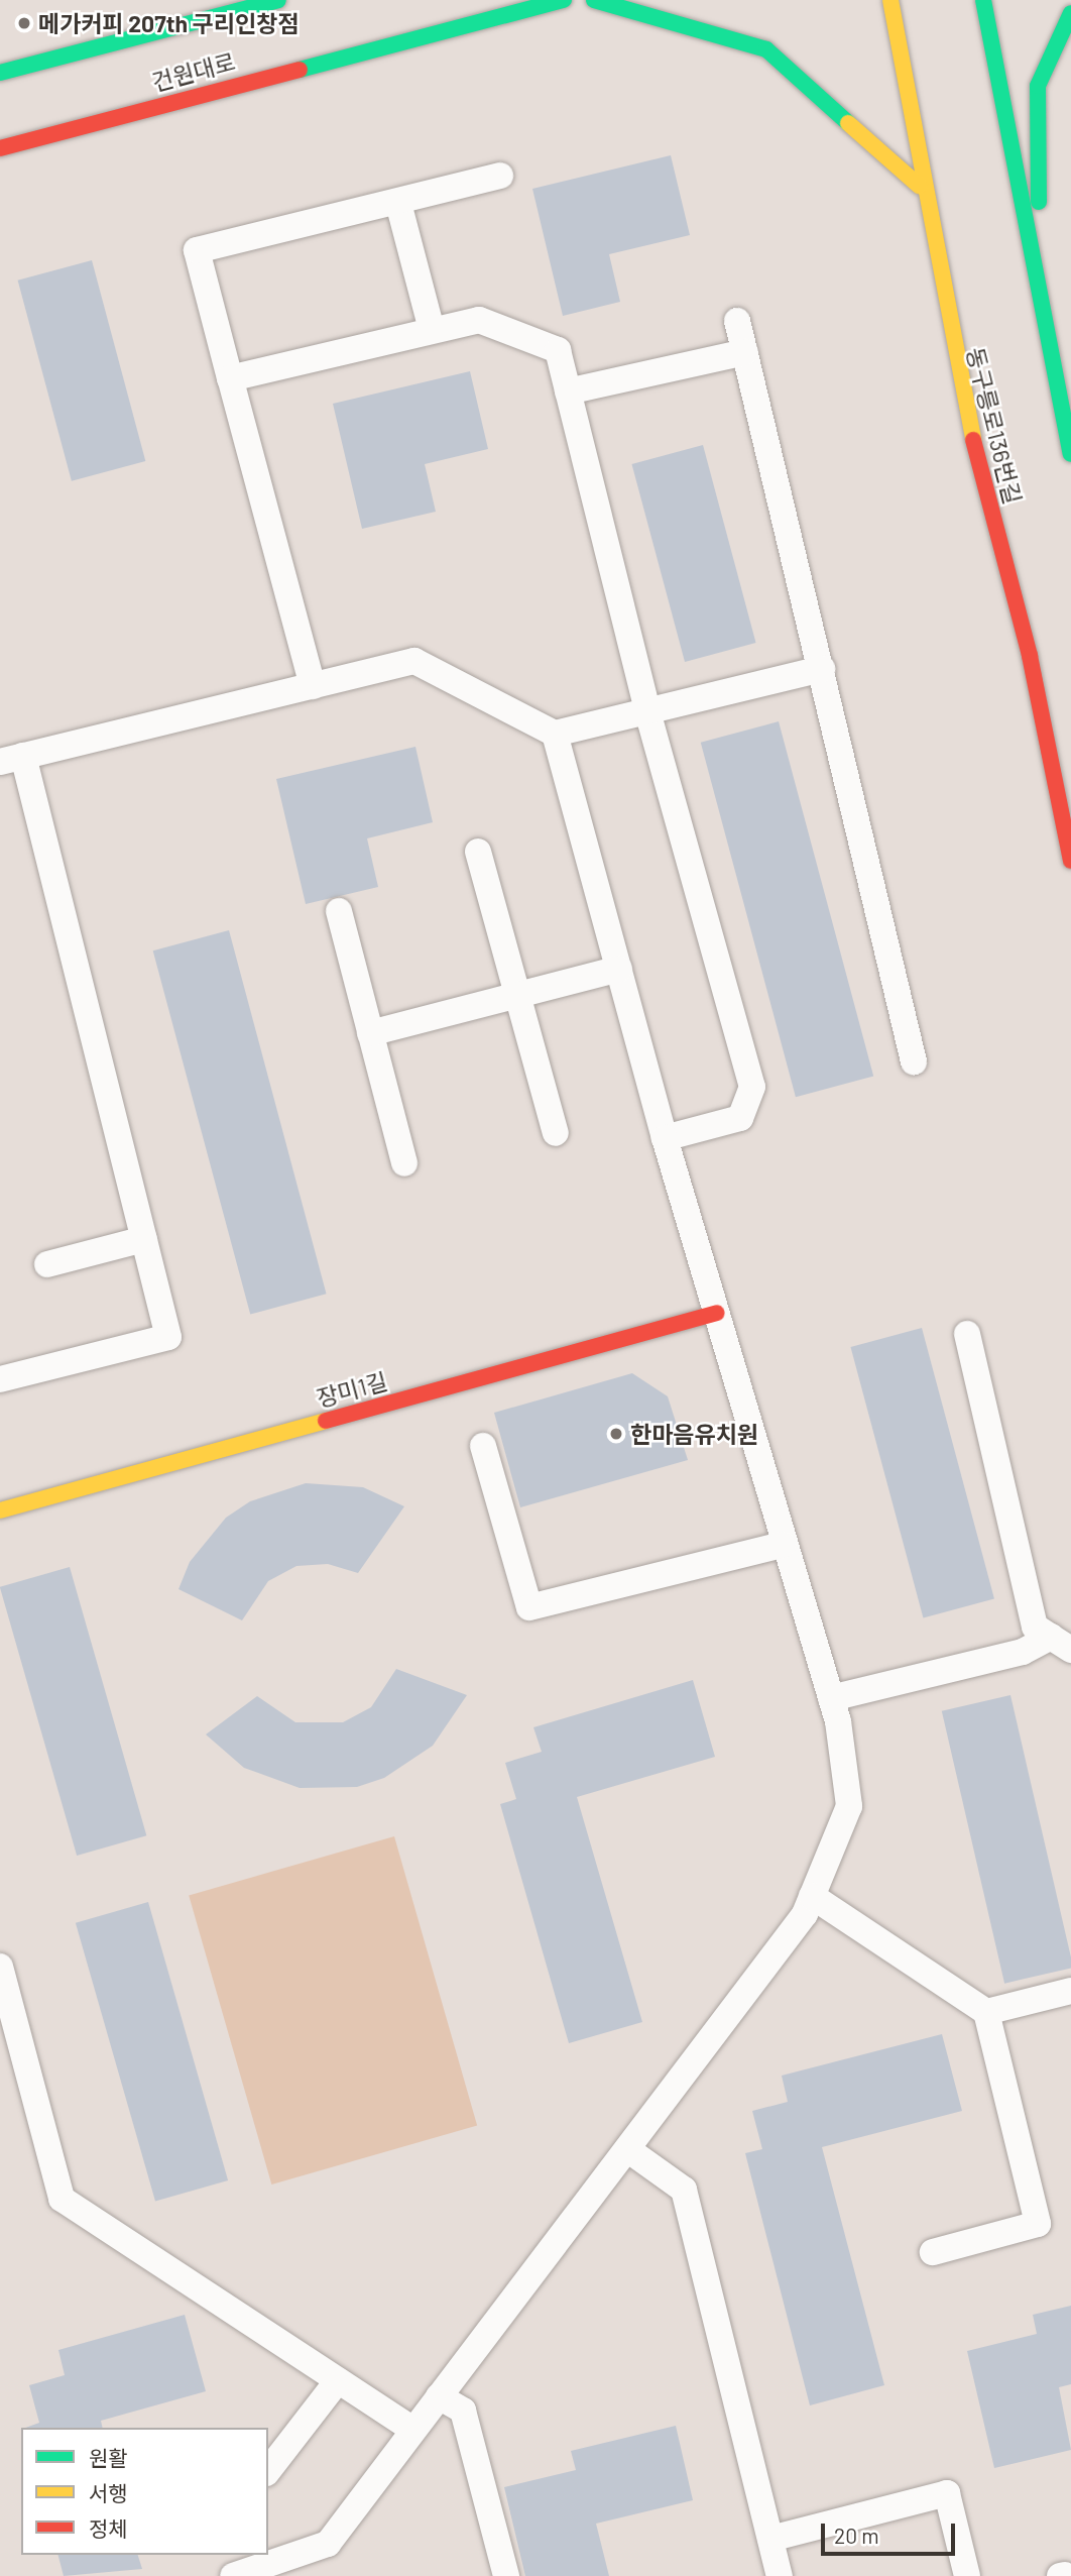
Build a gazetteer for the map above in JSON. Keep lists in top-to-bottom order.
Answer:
{
  "streets": {
    "street": ["건원대로", "동구릉로136번길", "장미1길"]
  },
  "places": ["메가커피 207th 구리인창점", "한마음유치원"],
  "legend": ["원활", "서행", "정체"],
  "scale_bar": "20 m"
}
